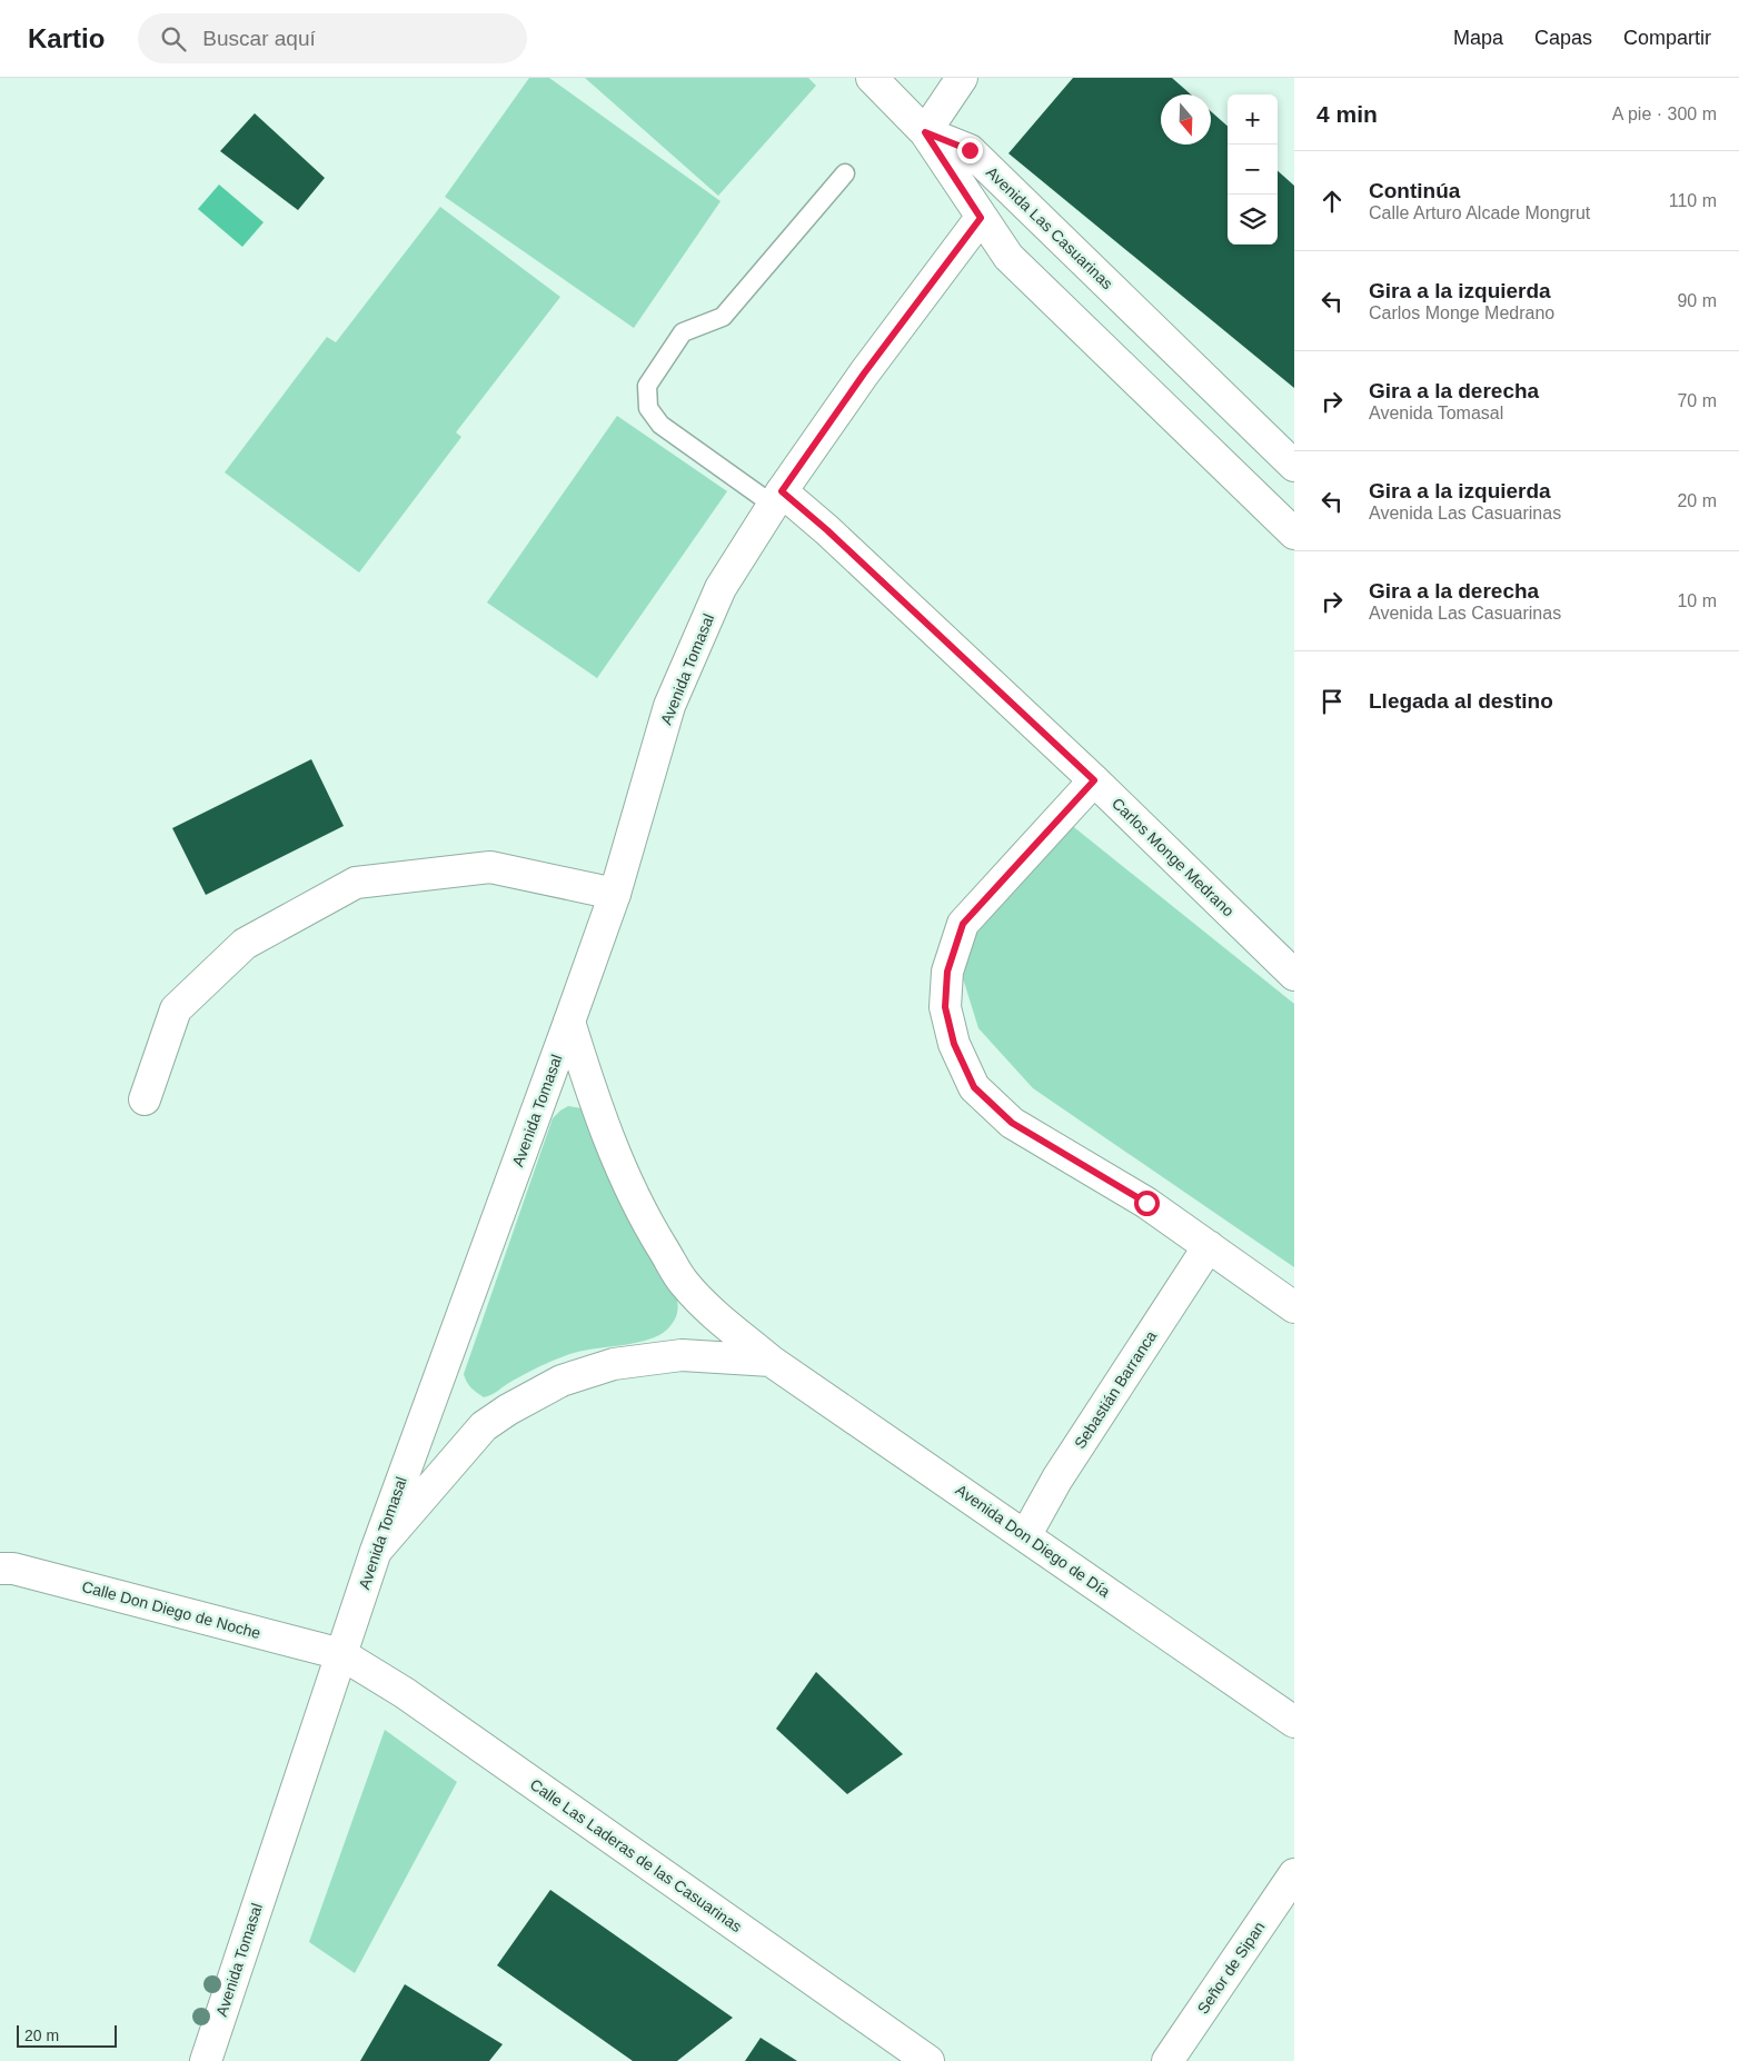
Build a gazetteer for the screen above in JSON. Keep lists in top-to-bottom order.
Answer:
{
  "streets": {
    "street": [
      "Avenida Las Casuarinas",
      "Avenida Tomasal",
      "Carlos Monge Medrano",
      "Sebastián Barranca",
      "Avenida Don Diego de Día",
      "Calle Don Diego de Noche",
      "Calle Las Laderas de las Casuarinas",
      "Señor de Sipan"
    ]
  },
  "crossings": [
    ["Avenida Tomasal", "Carlos Monge Medrano"],
    ["Avenida Tomasal", "Avenida Don Diego de Día"],
    ["Avenida Tomasal", "Calle Don Diego de Noche"],
    ["Avenida Tomasal", "Calle Las Laderas de las Casuarinas"],
    ["Sebastián Barranca", "Avenida Don Diego de Día"],
    ["Calle Don Diego de Noche", "Calle Las Laderas de las Casuarinas"]
  ],
  "scale_bar": "20 m",
  "north": "bottom",
  "page": {
    "header": "Kartio",
    "search": "Buscar aquí",
    "nav": ["Mapa", "Capas", "Compartir"],
    "heading": ["4 min", "A pie · 300 m"],
    "map_buttons": ["+", "−"],
    "list": [
      ["Continúa", "Calle Arturo Alcade Mongrut", "110 m"],
      ["Gira a la izquierda", "Carlos Monge Medrano", "90 m"],
      ["Gira a la derecha", "Avenida Tomasal", "70 m"],
      ["Gira a la izquierda", "Avenida Las Casuarinas", "20 m"],
      ["Gira a la derecha", "Avenida Las Casuarinas", "10 m"],
      "Llegada al destino"
    ],
    "scale": "20 m"
  }
}
